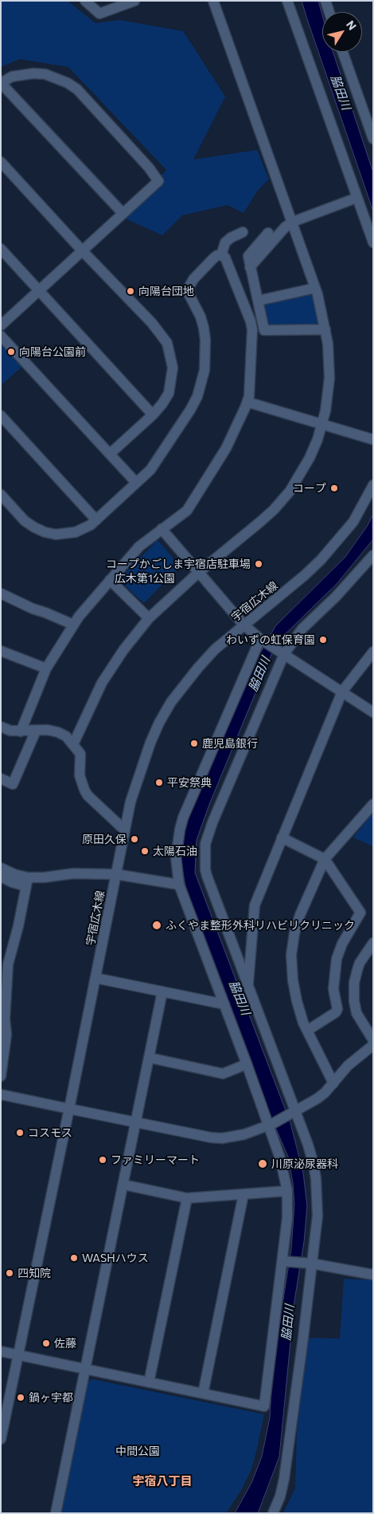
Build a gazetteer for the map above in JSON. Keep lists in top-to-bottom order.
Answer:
{
  "streets": {
    "street": ["宇宿広木線"]
  },
  "districts": ["宇宿八丁目"],
  "water": ["脇田川"],
  "parks": ["広木第1公園", "中間公園"],
  "places": [
    "向陽台団地",
    "向陽台公園前",
    "コープ",
    "コープかごしま宇宿店駐車場",
    "わいずの虹保育園",
    "鹿児島銀行",
    "平安祭典",
    "原田久保",
    "太陽石油",
    "ふくやま整形外科リハビリクリニック",
    "コスモス",
    "ファミリーマート",
    "川原泌尿器科",
    "WASHハウス",
    "四知院",
    "佐藤",
    "鍋ヶ宇都"
  ],
  "north": "top right"
}
